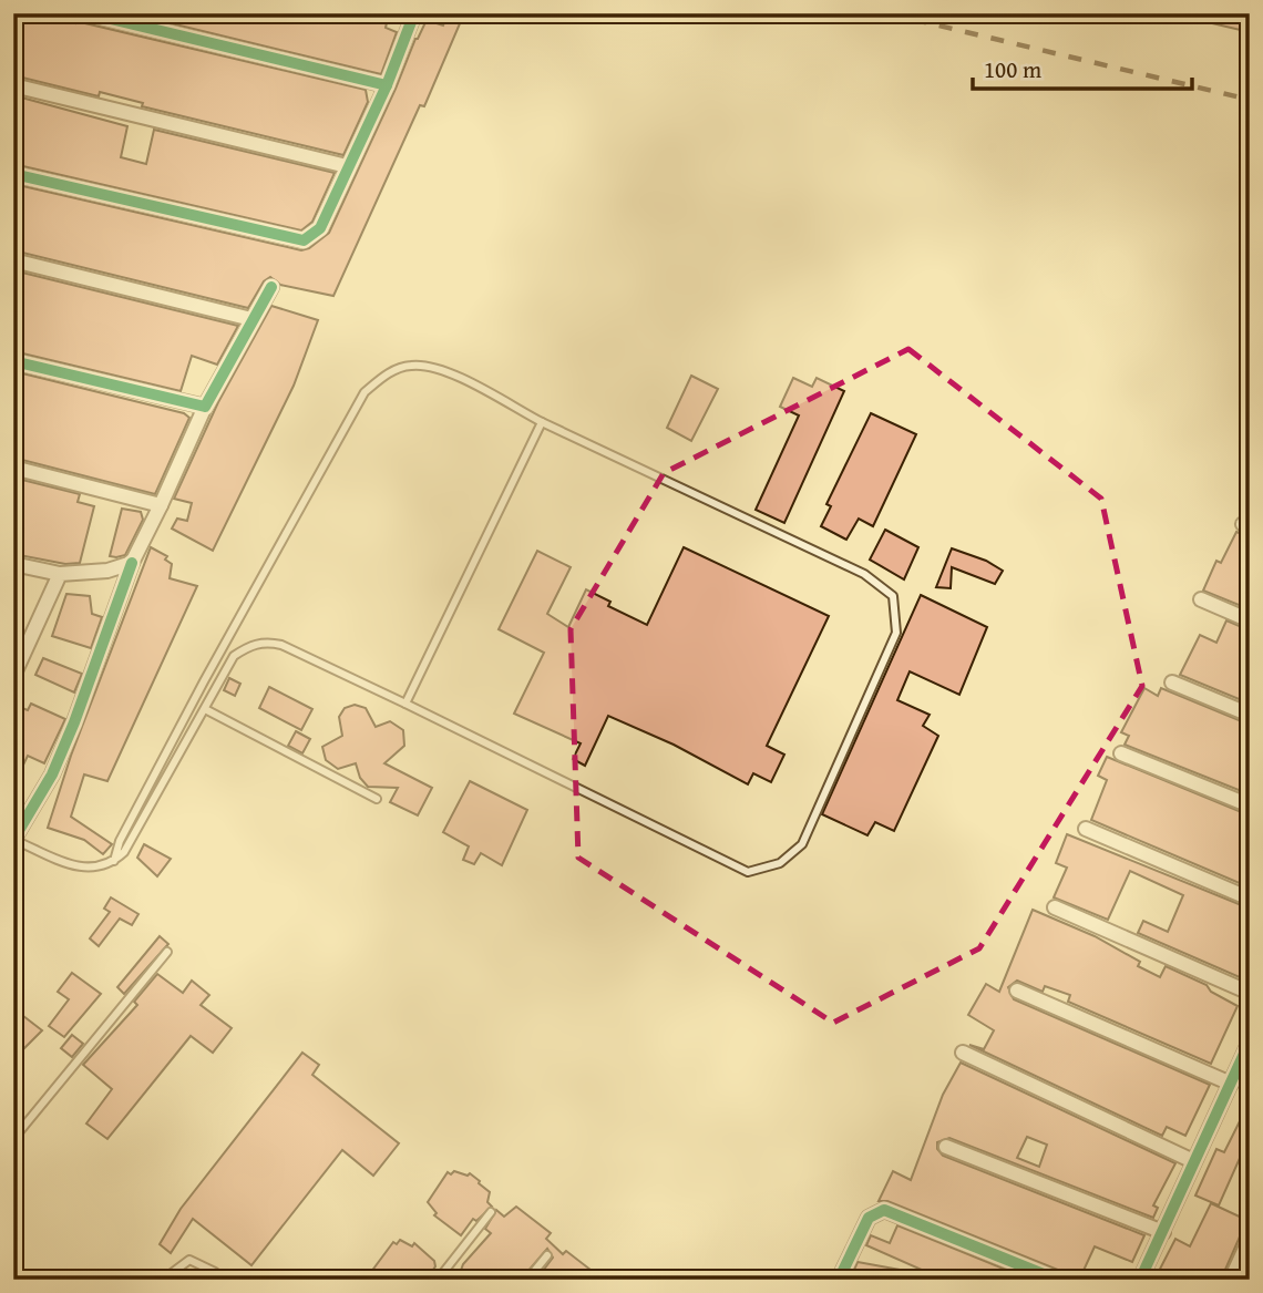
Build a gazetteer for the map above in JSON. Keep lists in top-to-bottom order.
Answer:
{
  "scale_bar": "100 m"
}
